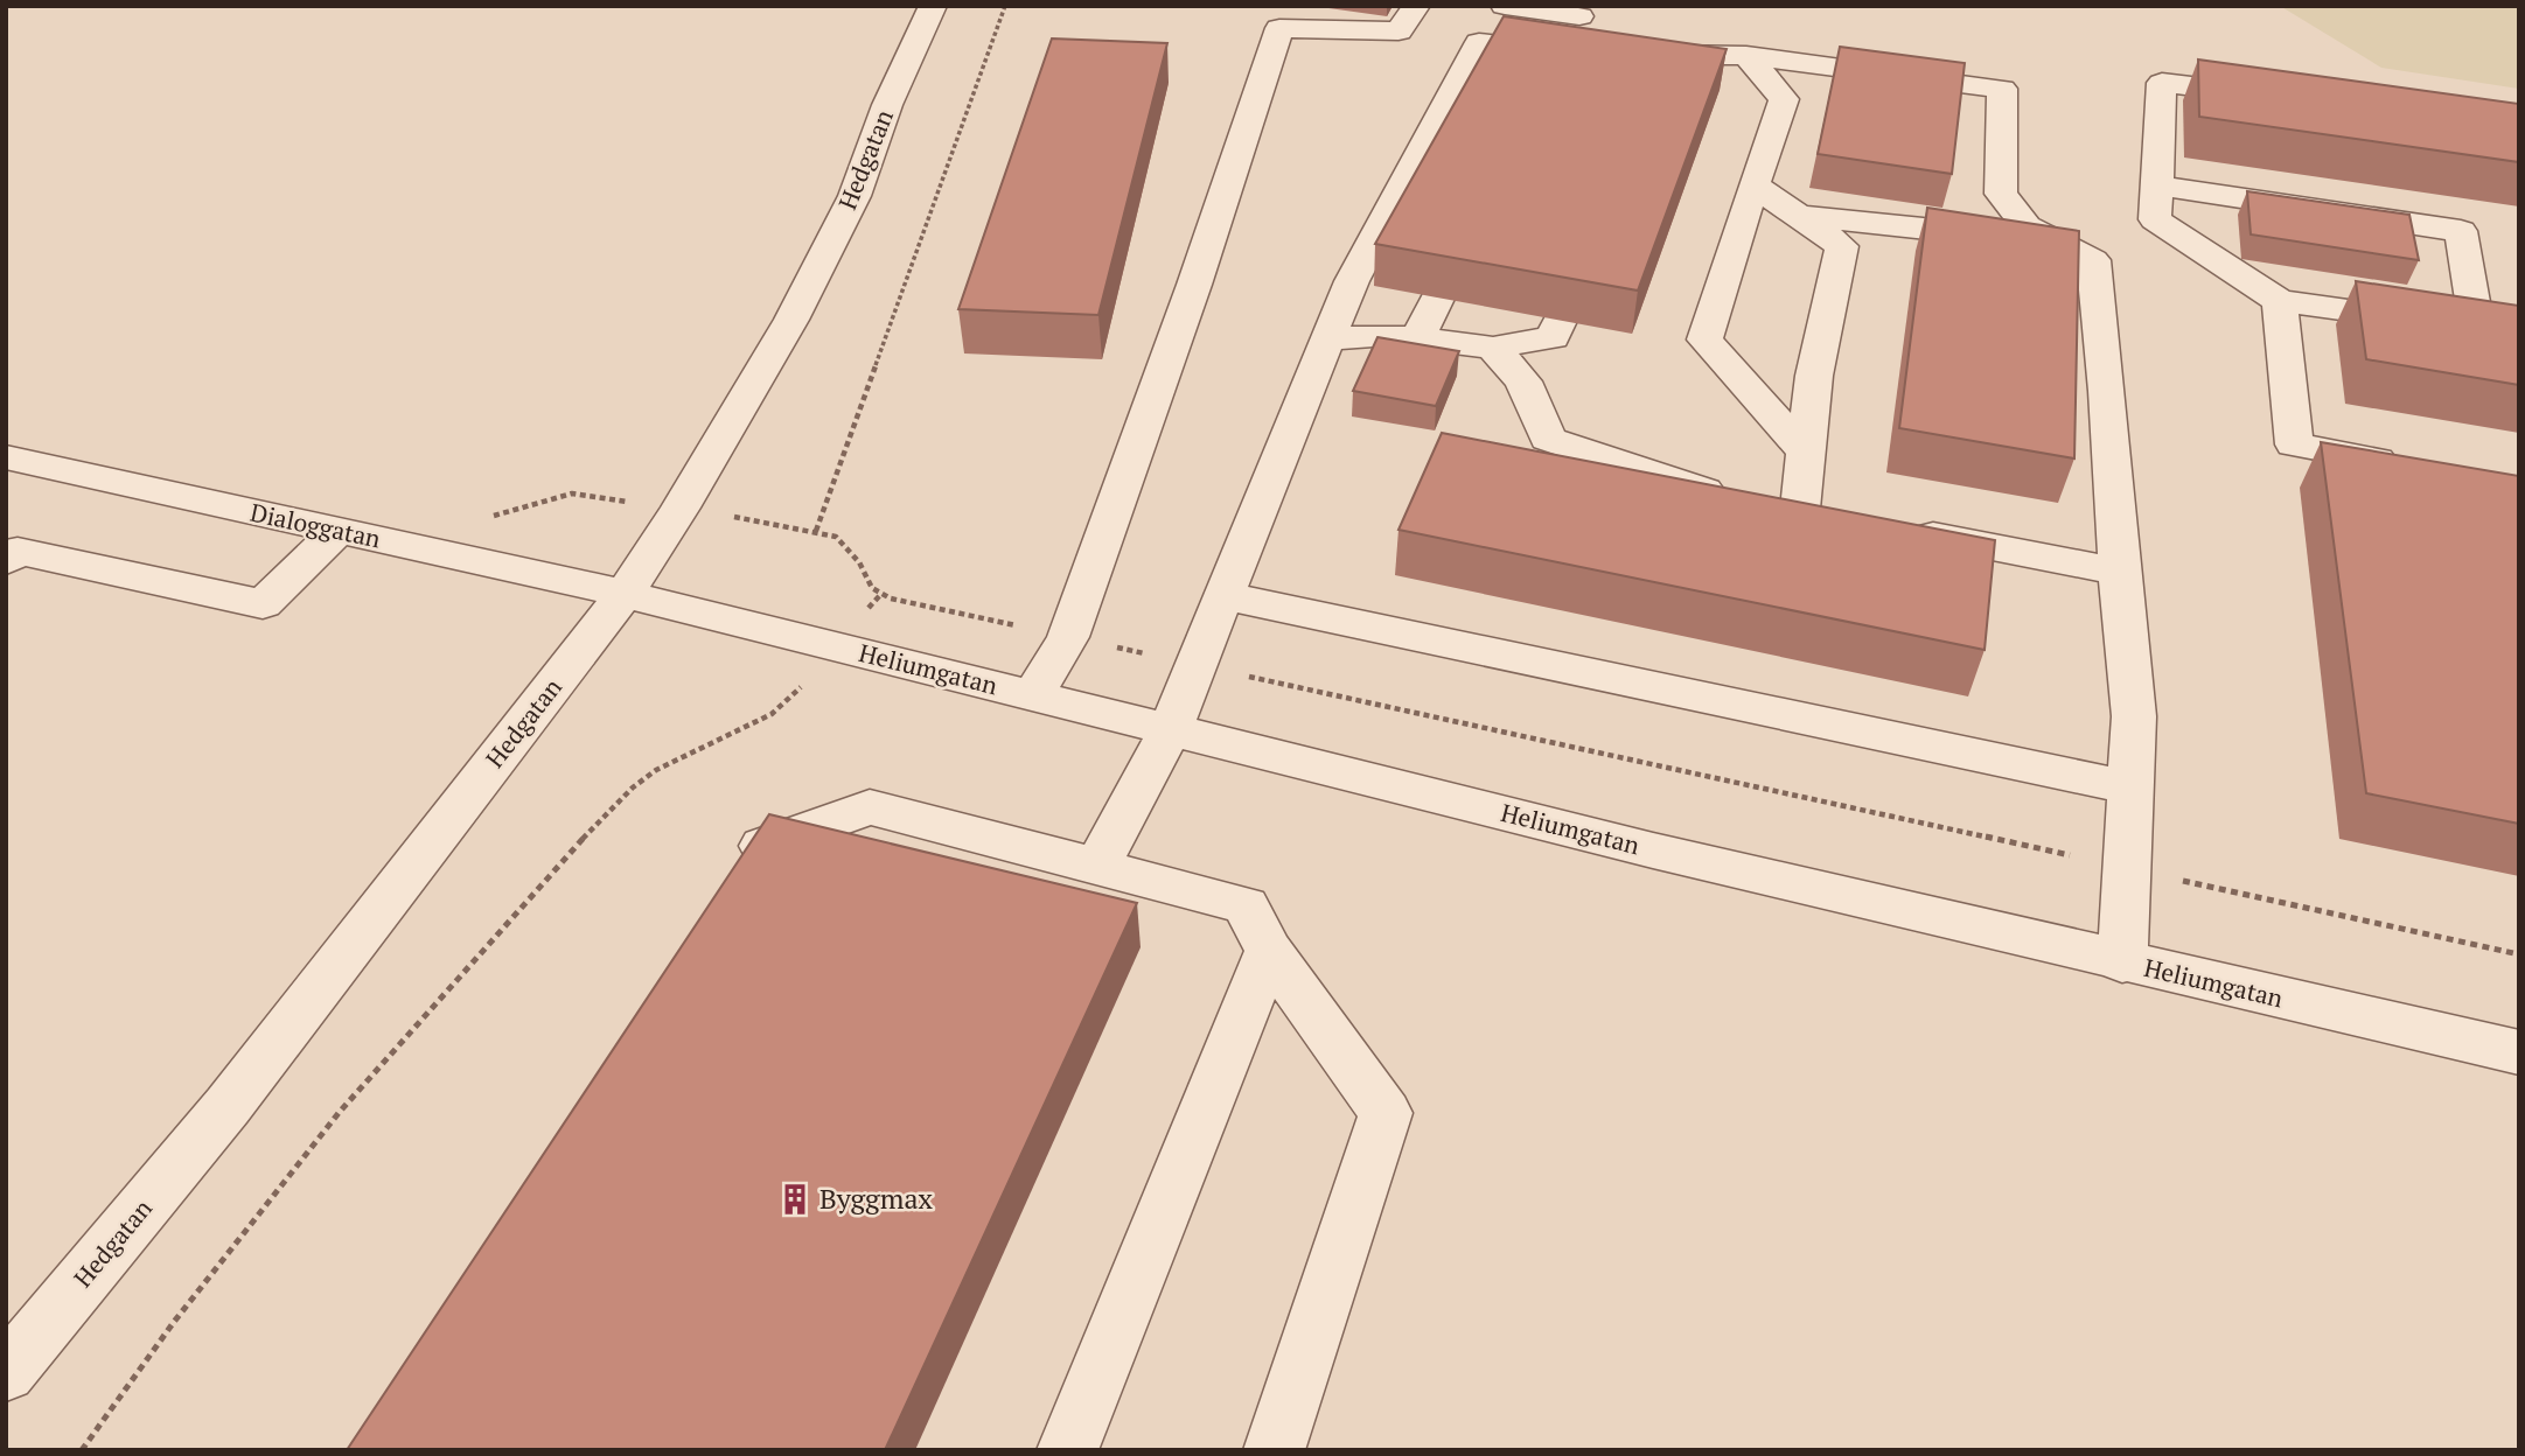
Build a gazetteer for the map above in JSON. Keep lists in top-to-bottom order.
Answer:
{
  "streets": {
    "street": ["Hedgatan", "Dialoggatan", "Heliumgatan"]
  },
  "crossings": [
    ["Hedgatan", "Dialoggatan"],
    ["Hedgatan", "Heliumgatan"],
    ["Dialoggatan", "Heliumgatan"]
  ],
  "places": {
    "building": ["Byggmax"]
  }
}
